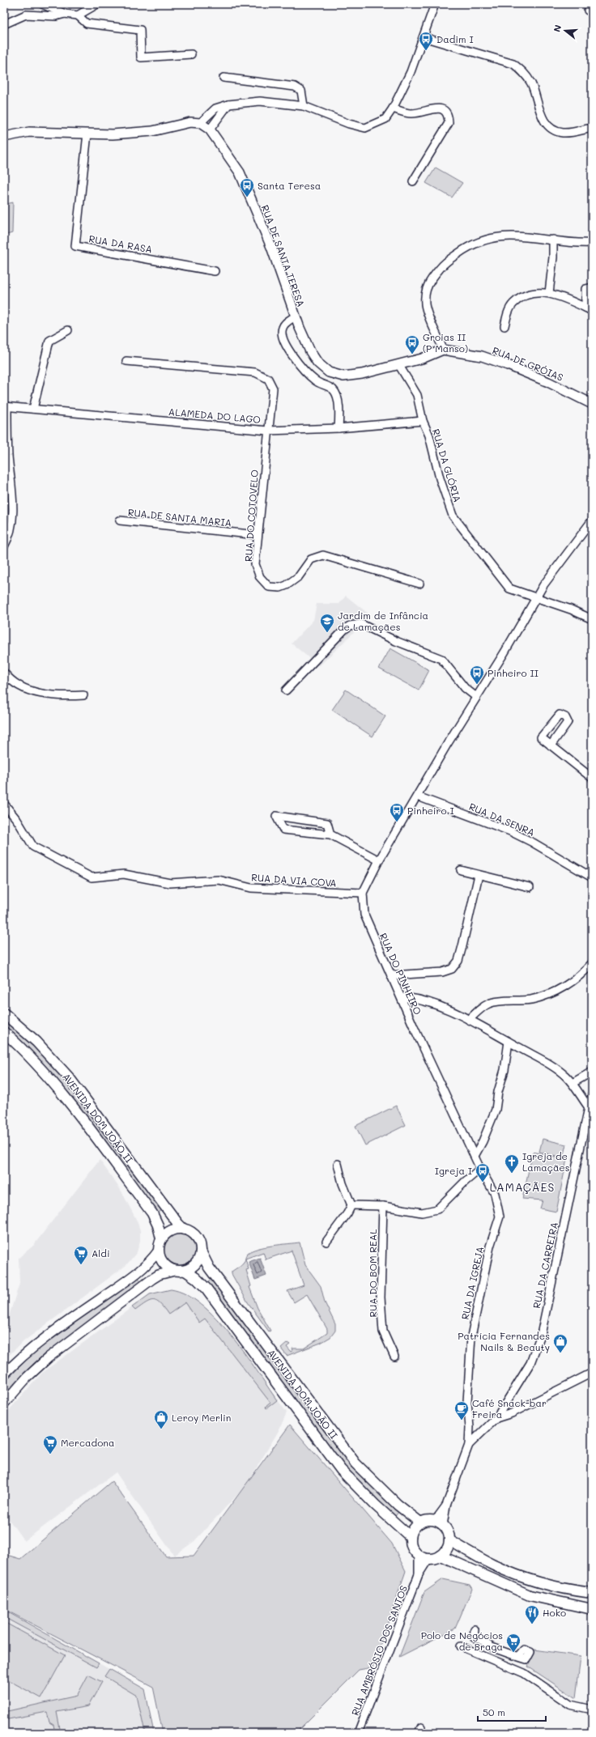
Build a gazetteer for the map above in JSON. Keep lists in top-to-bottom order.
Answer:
{
  "streets": {
    "main road": ["AVENIDA DOM JOÃO II"],
    "street": [
      "RUA DA RASA",
      "RUA DE SANTA TERESA",
      "RUA DE GRÓIAS",
      "ALAMEDA DO LAGO",
      "RUA DA GLÓRIA",
      "RUA DO COTOVELO",
      "RUA DE SANTA MARIA",
      "RUA DA SENRA",
      "RUA DA VIA COVA",
      "RUA DO PINHEIRO",
      "RUA DA CARREIRA",
      "RUA DO BOM REAL",
      "RUA DA IGREJA",
      "RUA AMBRÓSIO DOS SANTOS"
    ]
  },
  "crossings": [
    ["ALAMEDA DO LAGO", "RUA DA GLÓRIA"],
    ["ALAMEDA DO LAGO", "RUA DO COTOVELO"],
    ["RUA DO COTOVELO", "RUA DE SANTA MARIA"],
    ["RUA DA VIA COVA", "RUA DO PINHEIRO"],
    ["RUA DO PINHEIRO", "RUA DA IGREJA"],
    ["AVENIDA DOM JOÃO II", "RUA DA IGREJA"],
    ["AVENIDA DOM JOÃO II", "RUA AMBRÓSIO DOS SANTOS"],
    ["RUA DA IGREJA", "RUA AMBRÓSIO DOS SANTOS"]
  ],
  "districts": ["LAMAÇÃES"],
  "places": {
    "bus stop": [
      "Dadim I",
      "Santa Teresa",
      "Groias II (P Manso)",
      "Pinheiro II",
      "Pinheiro I",
      "Igreja I"
    ],
    "school or university": ["Jardim de Infância de Lamaçães"],
    "church": ["Igreja de Lamaçães"],
    "supermarket": ["Aldi", "Mercadona", "Polo de Negócios de Braga"],
    "shop": ["Patrícia Fernandes Nails & Beauty", "Leroy Merlin"],
    "cafe": ["Café Snack-bar Freira"],
    "restaurant": ["Hoko"]
  },
  "scale_bar": "50 m",
  "north": "left"
}
